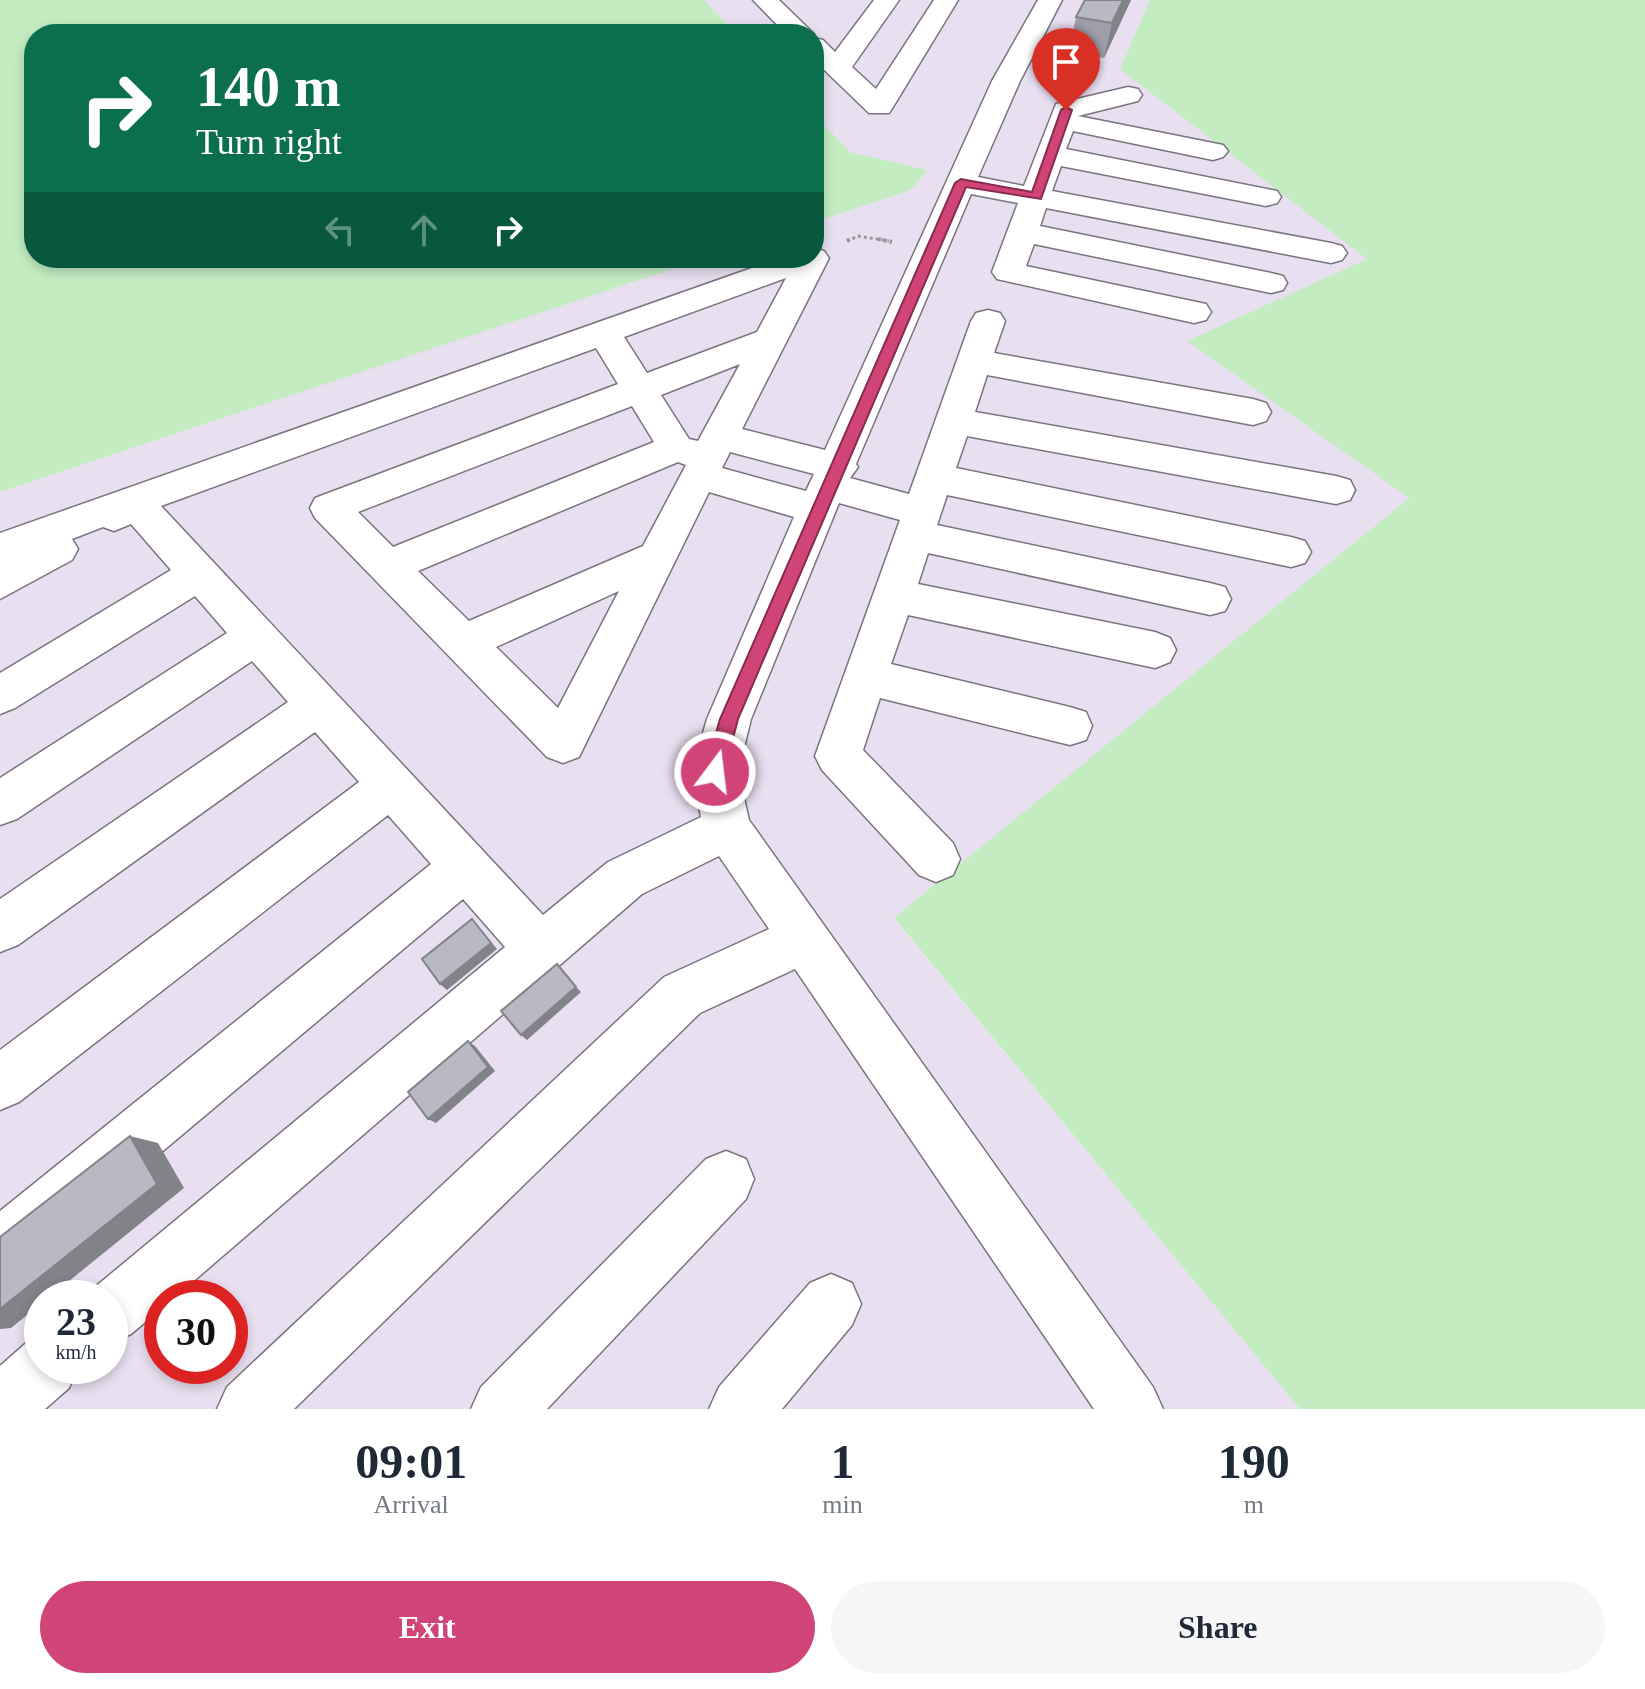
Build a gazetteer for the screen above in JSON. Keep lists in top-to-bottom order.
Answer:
{
  "page": {
    "turn": ["140 m", "Turn right"],
    "speed": "23 km/h",
    "limit": "30",
    "eta": [
      "09:01",
      "Arrival",
      "1",
      "min",
      "190",
      "m"
    ],
    "buttons": ["Exit", "Share"]
  }
}
